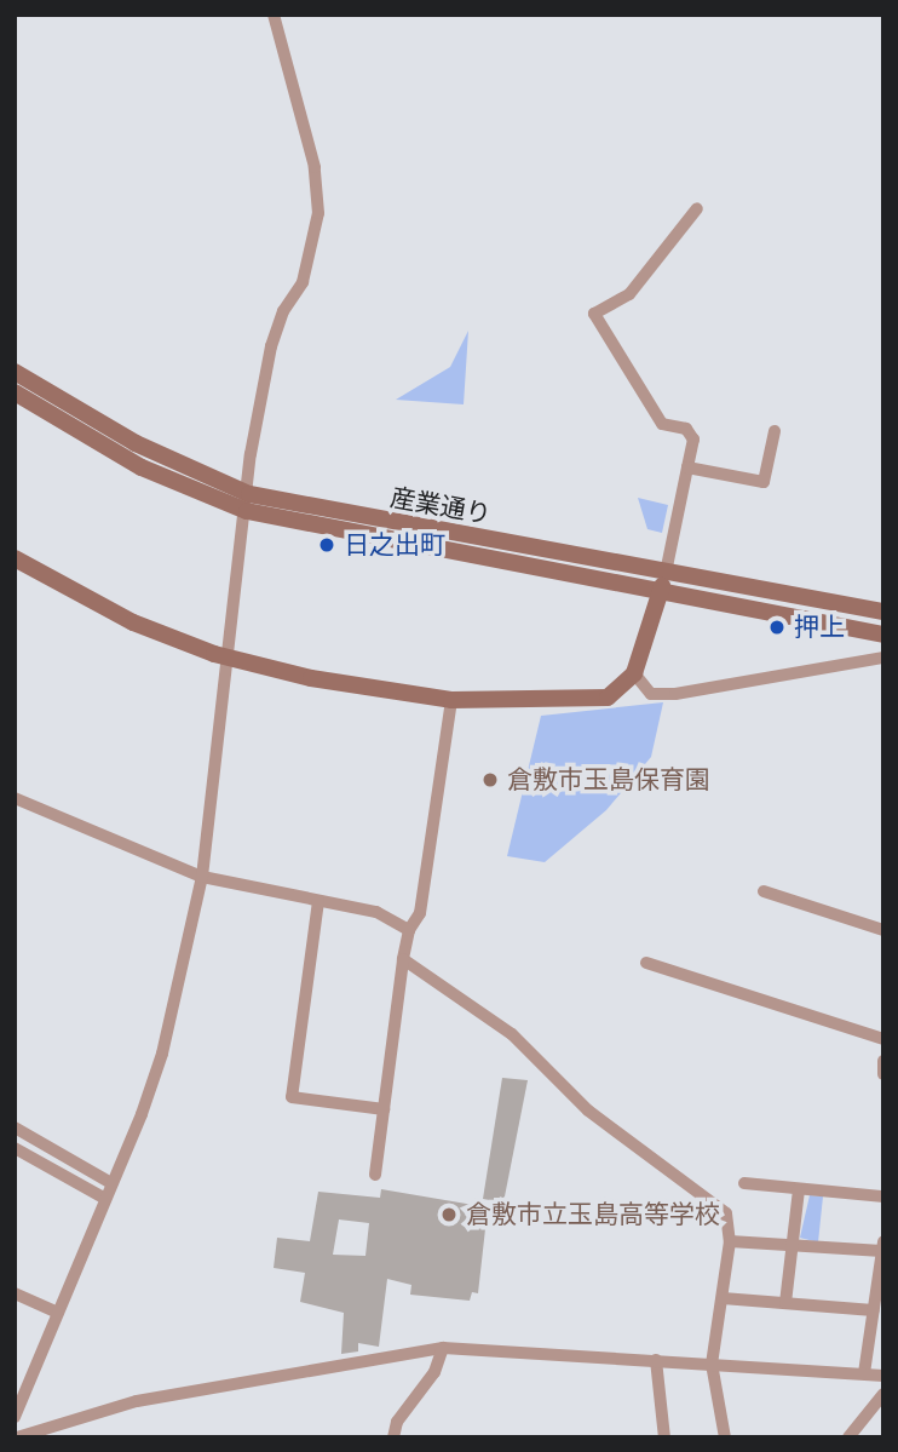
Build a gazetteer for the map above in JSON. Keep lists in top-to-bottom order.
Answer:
{
  "streets": {
    "street": ["産業通り"]
  },
  "places": [
    "日之出町",
    "押上",
    "倉敷市玉島保育園",
    "倉敷市立玉島高等学校"
  ]
}
